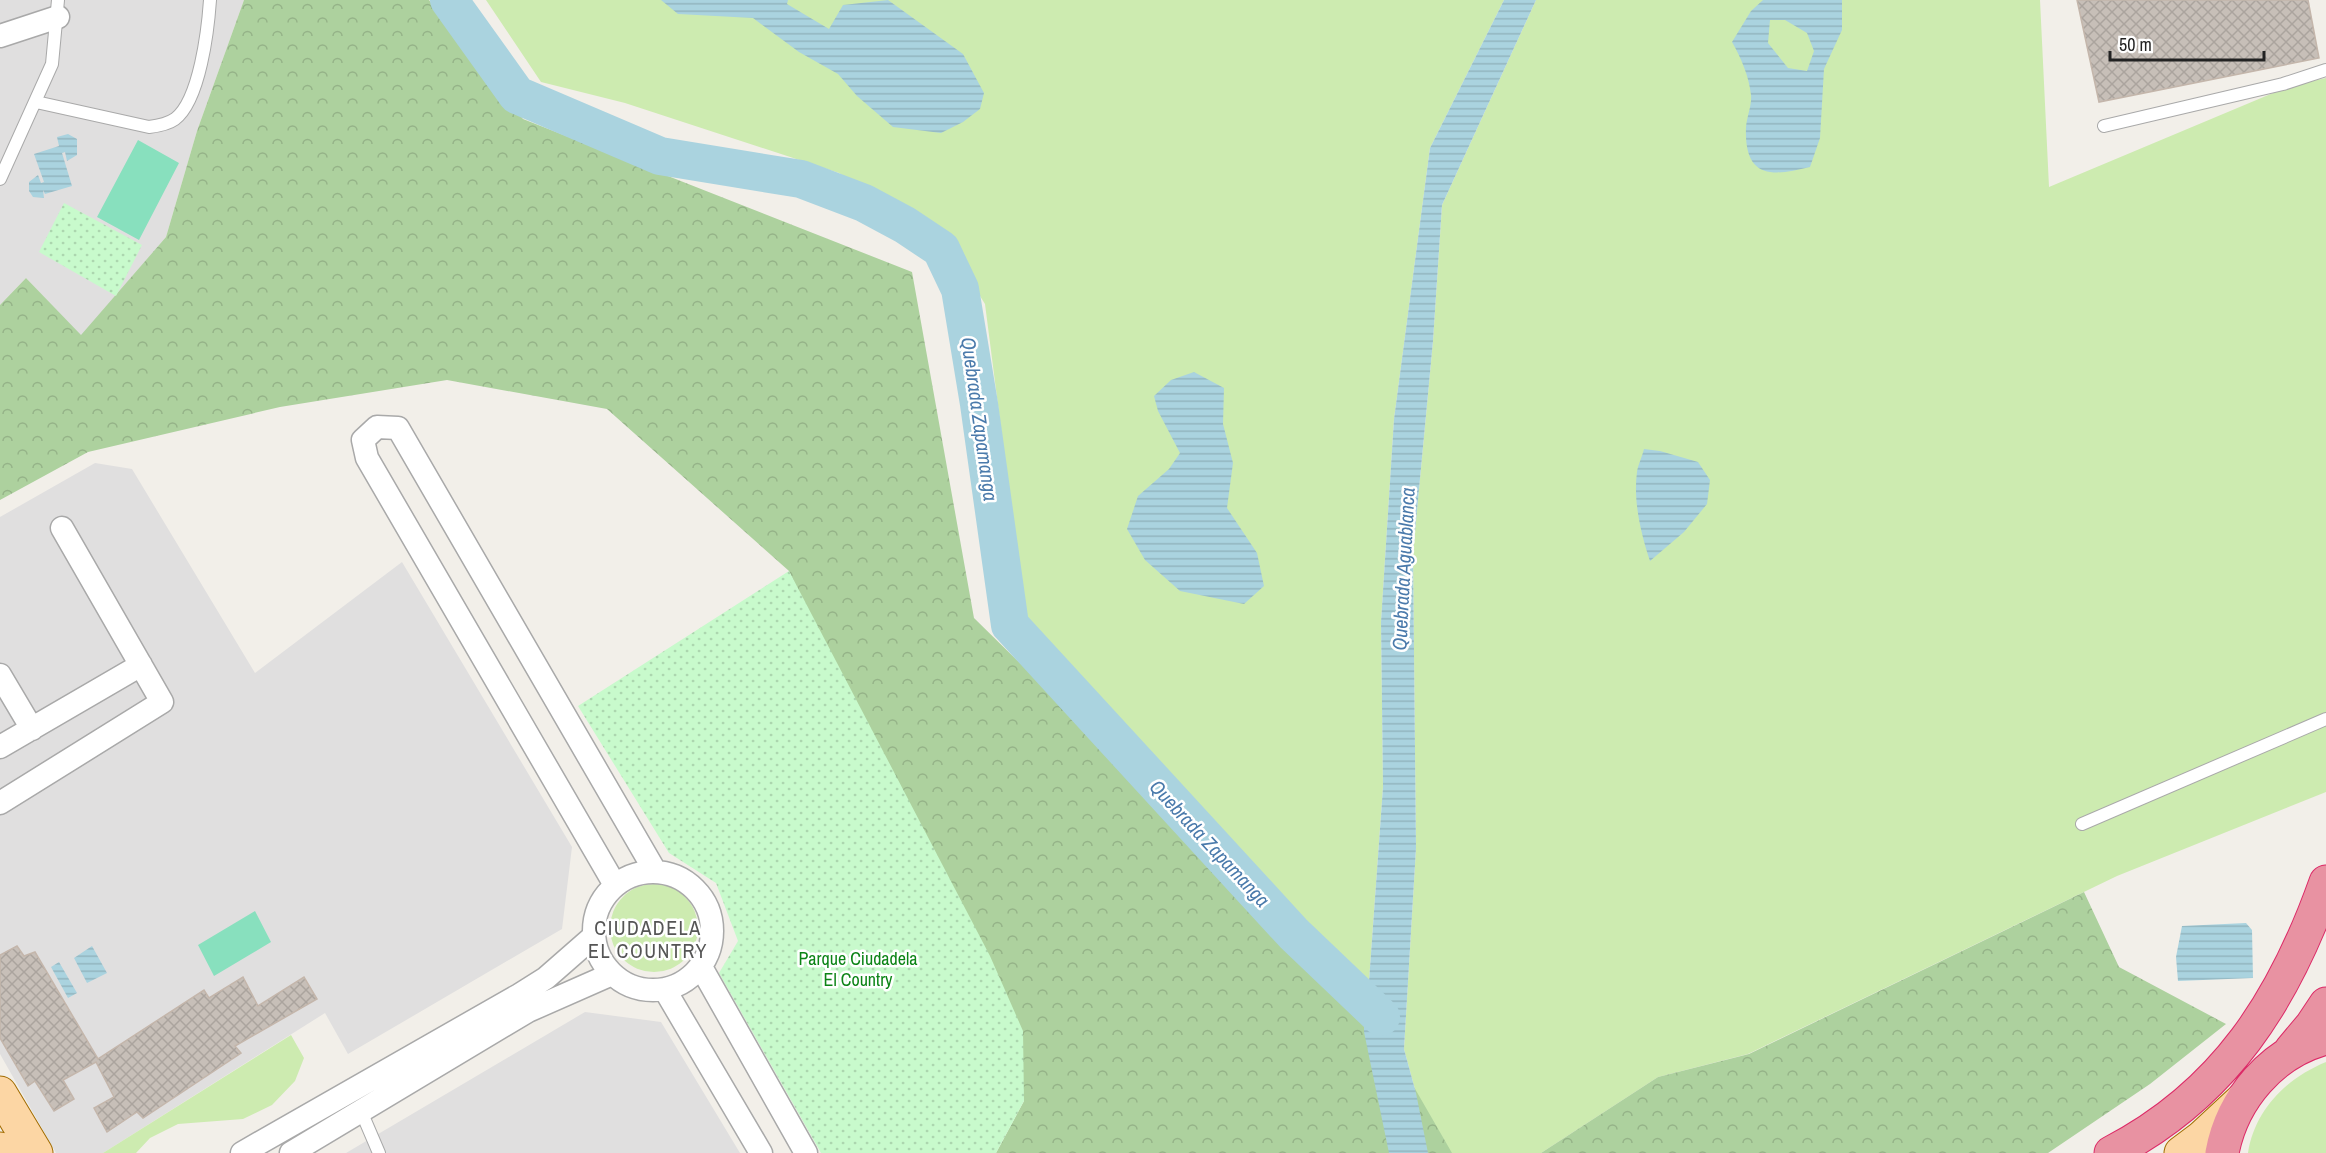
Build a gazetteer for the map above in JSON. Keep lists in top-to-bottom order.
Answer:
{
  "districts": ["CIUDADELA EL COUNTRY"],
  "water": ["Quebrada Zapamanga", "Quebrada Aguablanca"],
  "parks": ["Parque Ciudadela El Country"],
  "scale_bar": "50 m"
}
